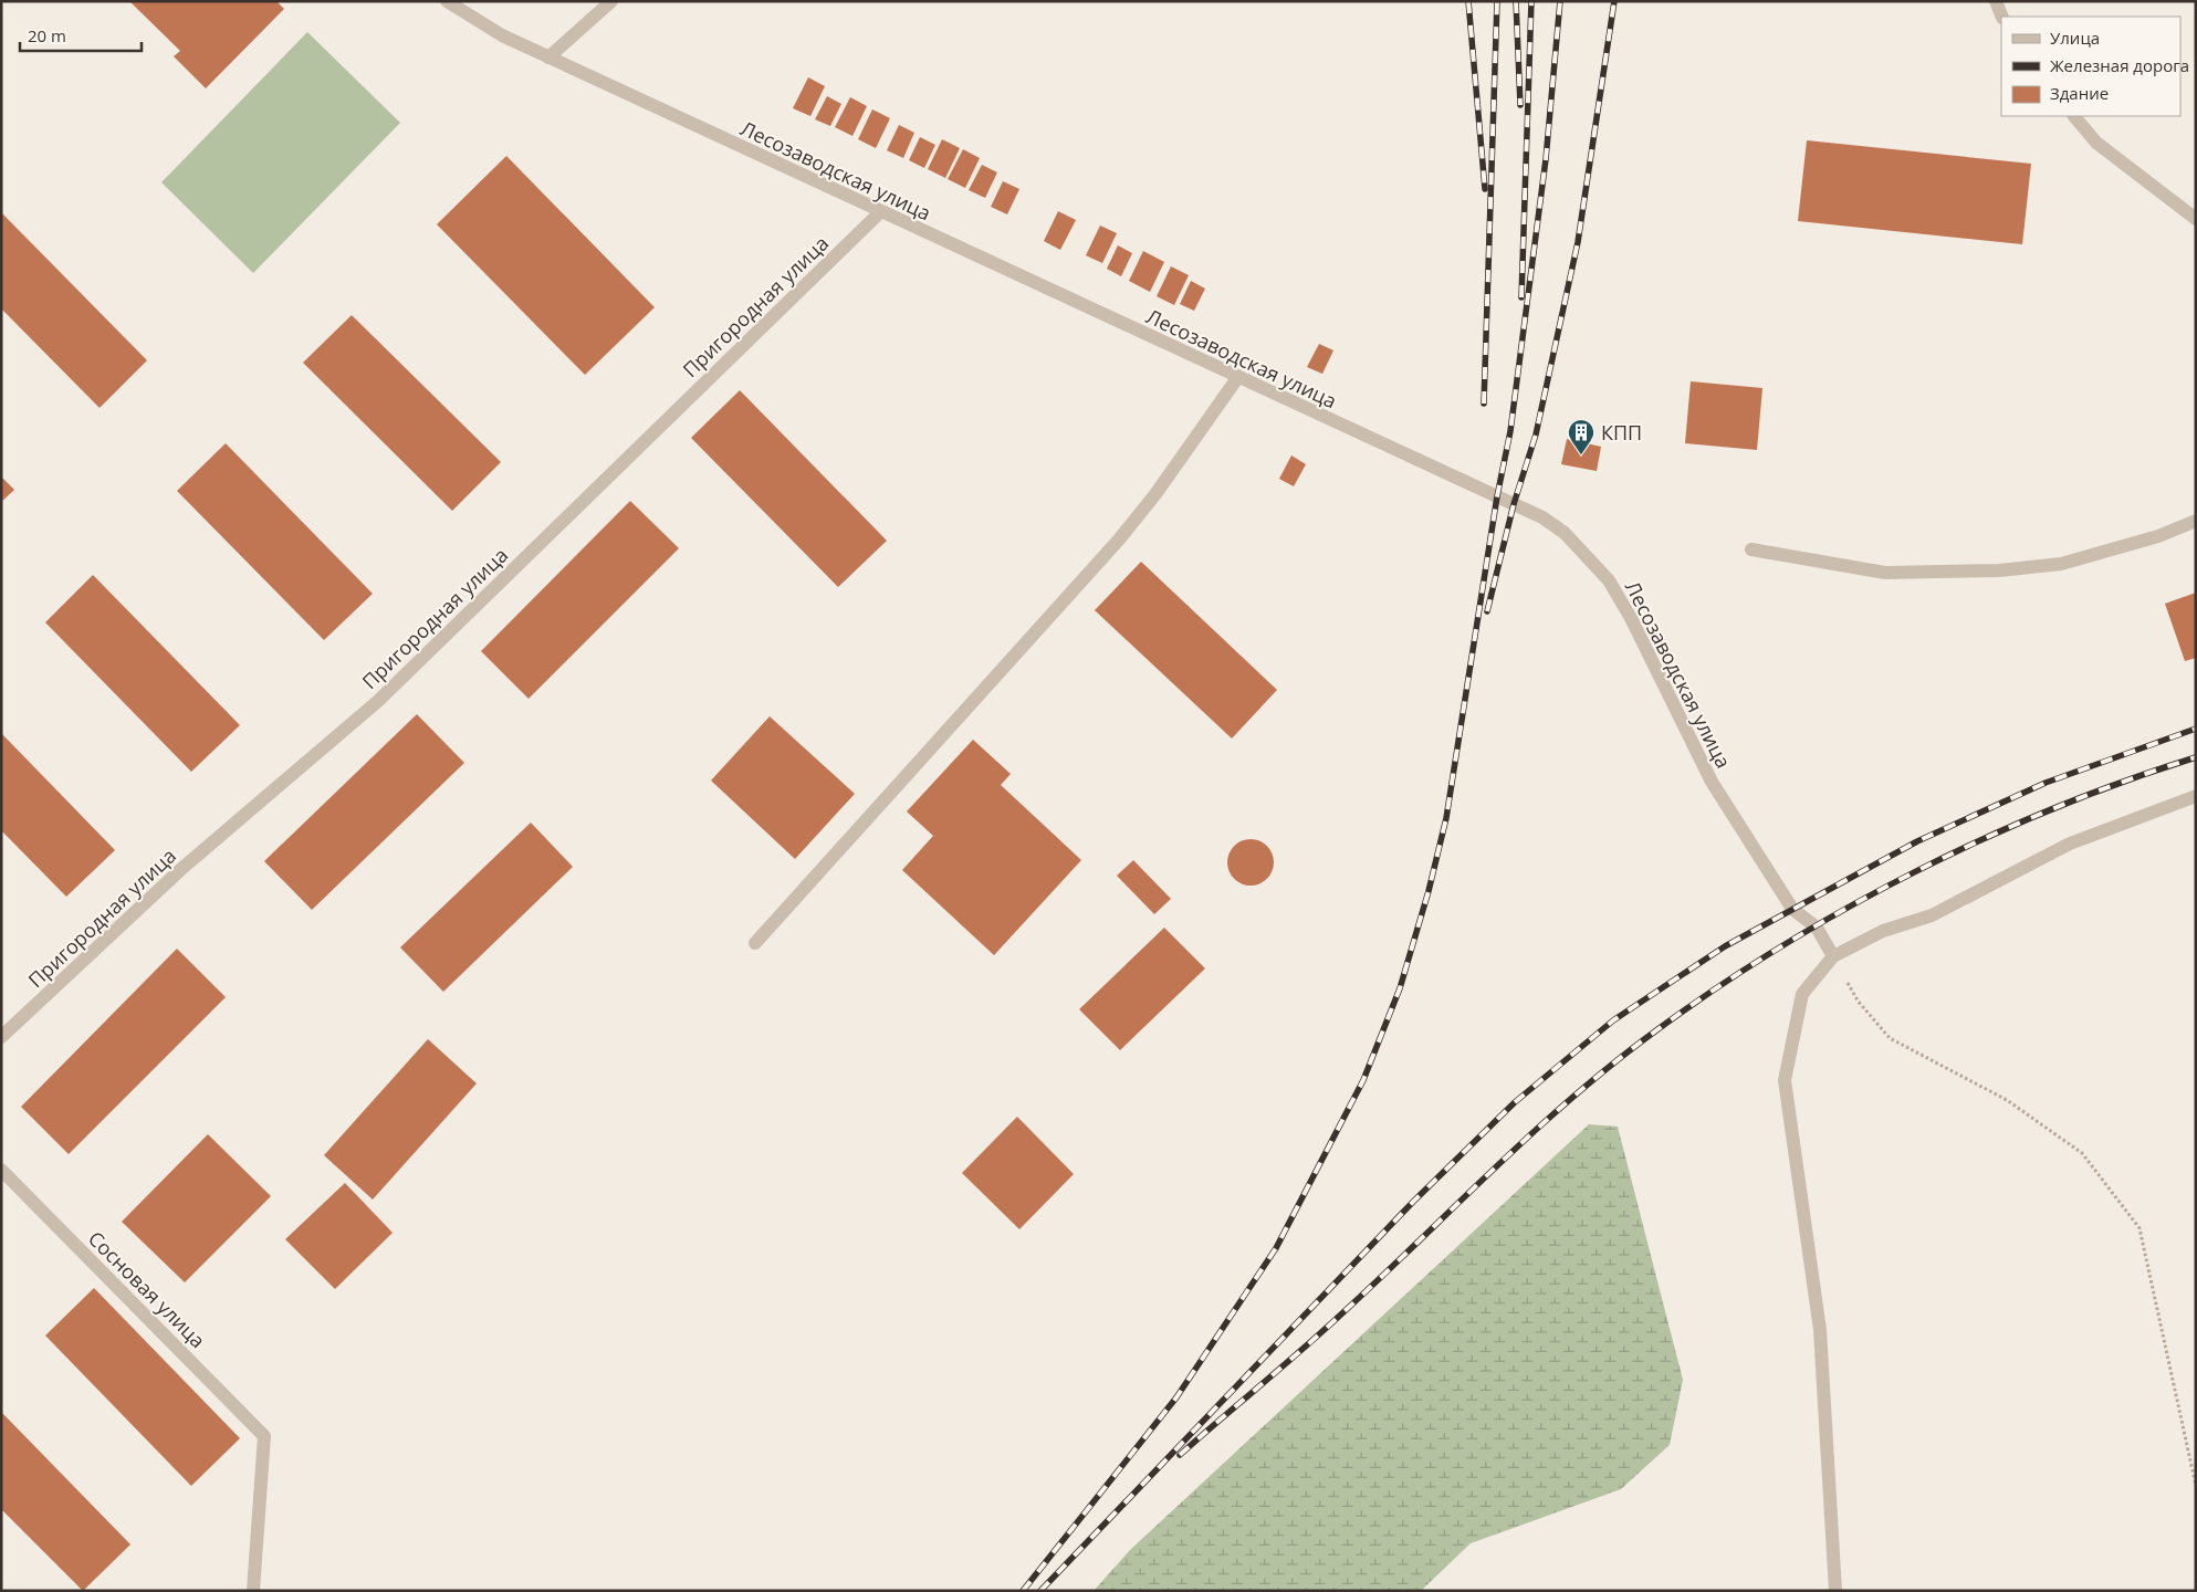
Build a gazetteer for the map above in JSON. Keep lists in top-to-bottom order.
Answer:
{
  "streets": {
    "street": ["Лесозаводская улица", "Пригородная улица", "Сосновая улица"]
  },
  "crossings": [
    ["Лесозаводская улица", "Пригородная улица"]
  ],
  "places": {
    "building": ["КПП"]
  },
  "legend": ["Улица", "Железная дорога", "Здание"],
  "scale_bar": "20 m"
}
